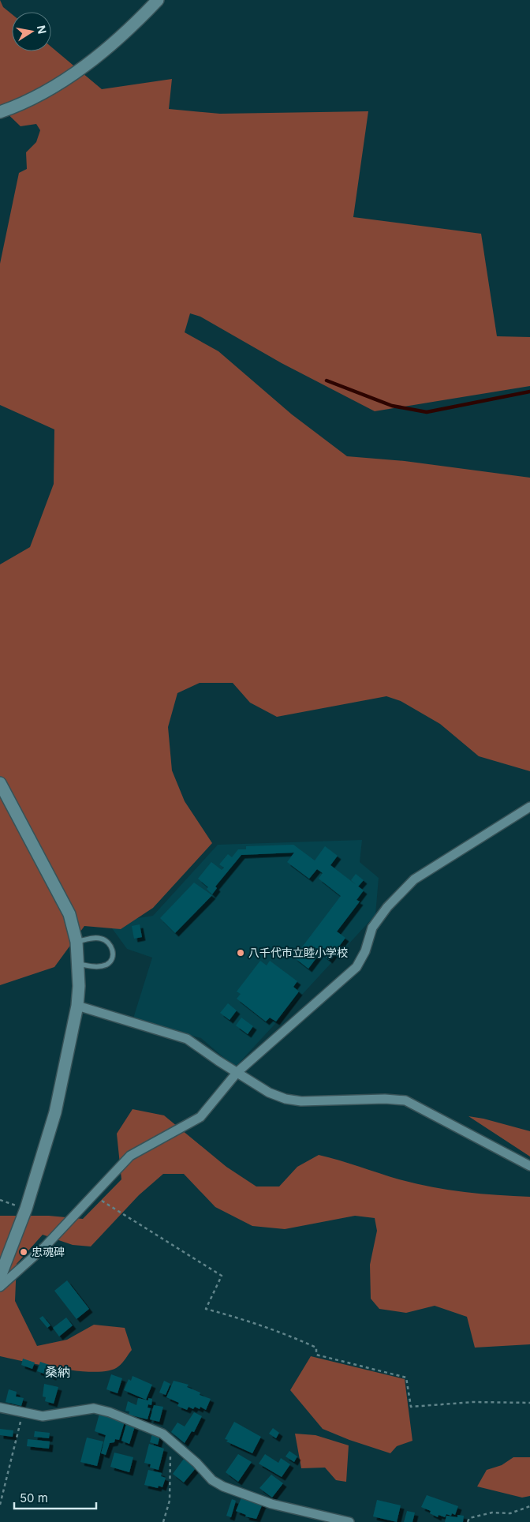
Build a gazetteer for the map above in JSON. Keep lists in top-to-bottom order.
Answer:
{
  "districts": ["桑納"],
  "places": ["八千代市立睦小学校", "忠魂碑"],
  "scale_bar": "50 m",
  "north": "right"
}
